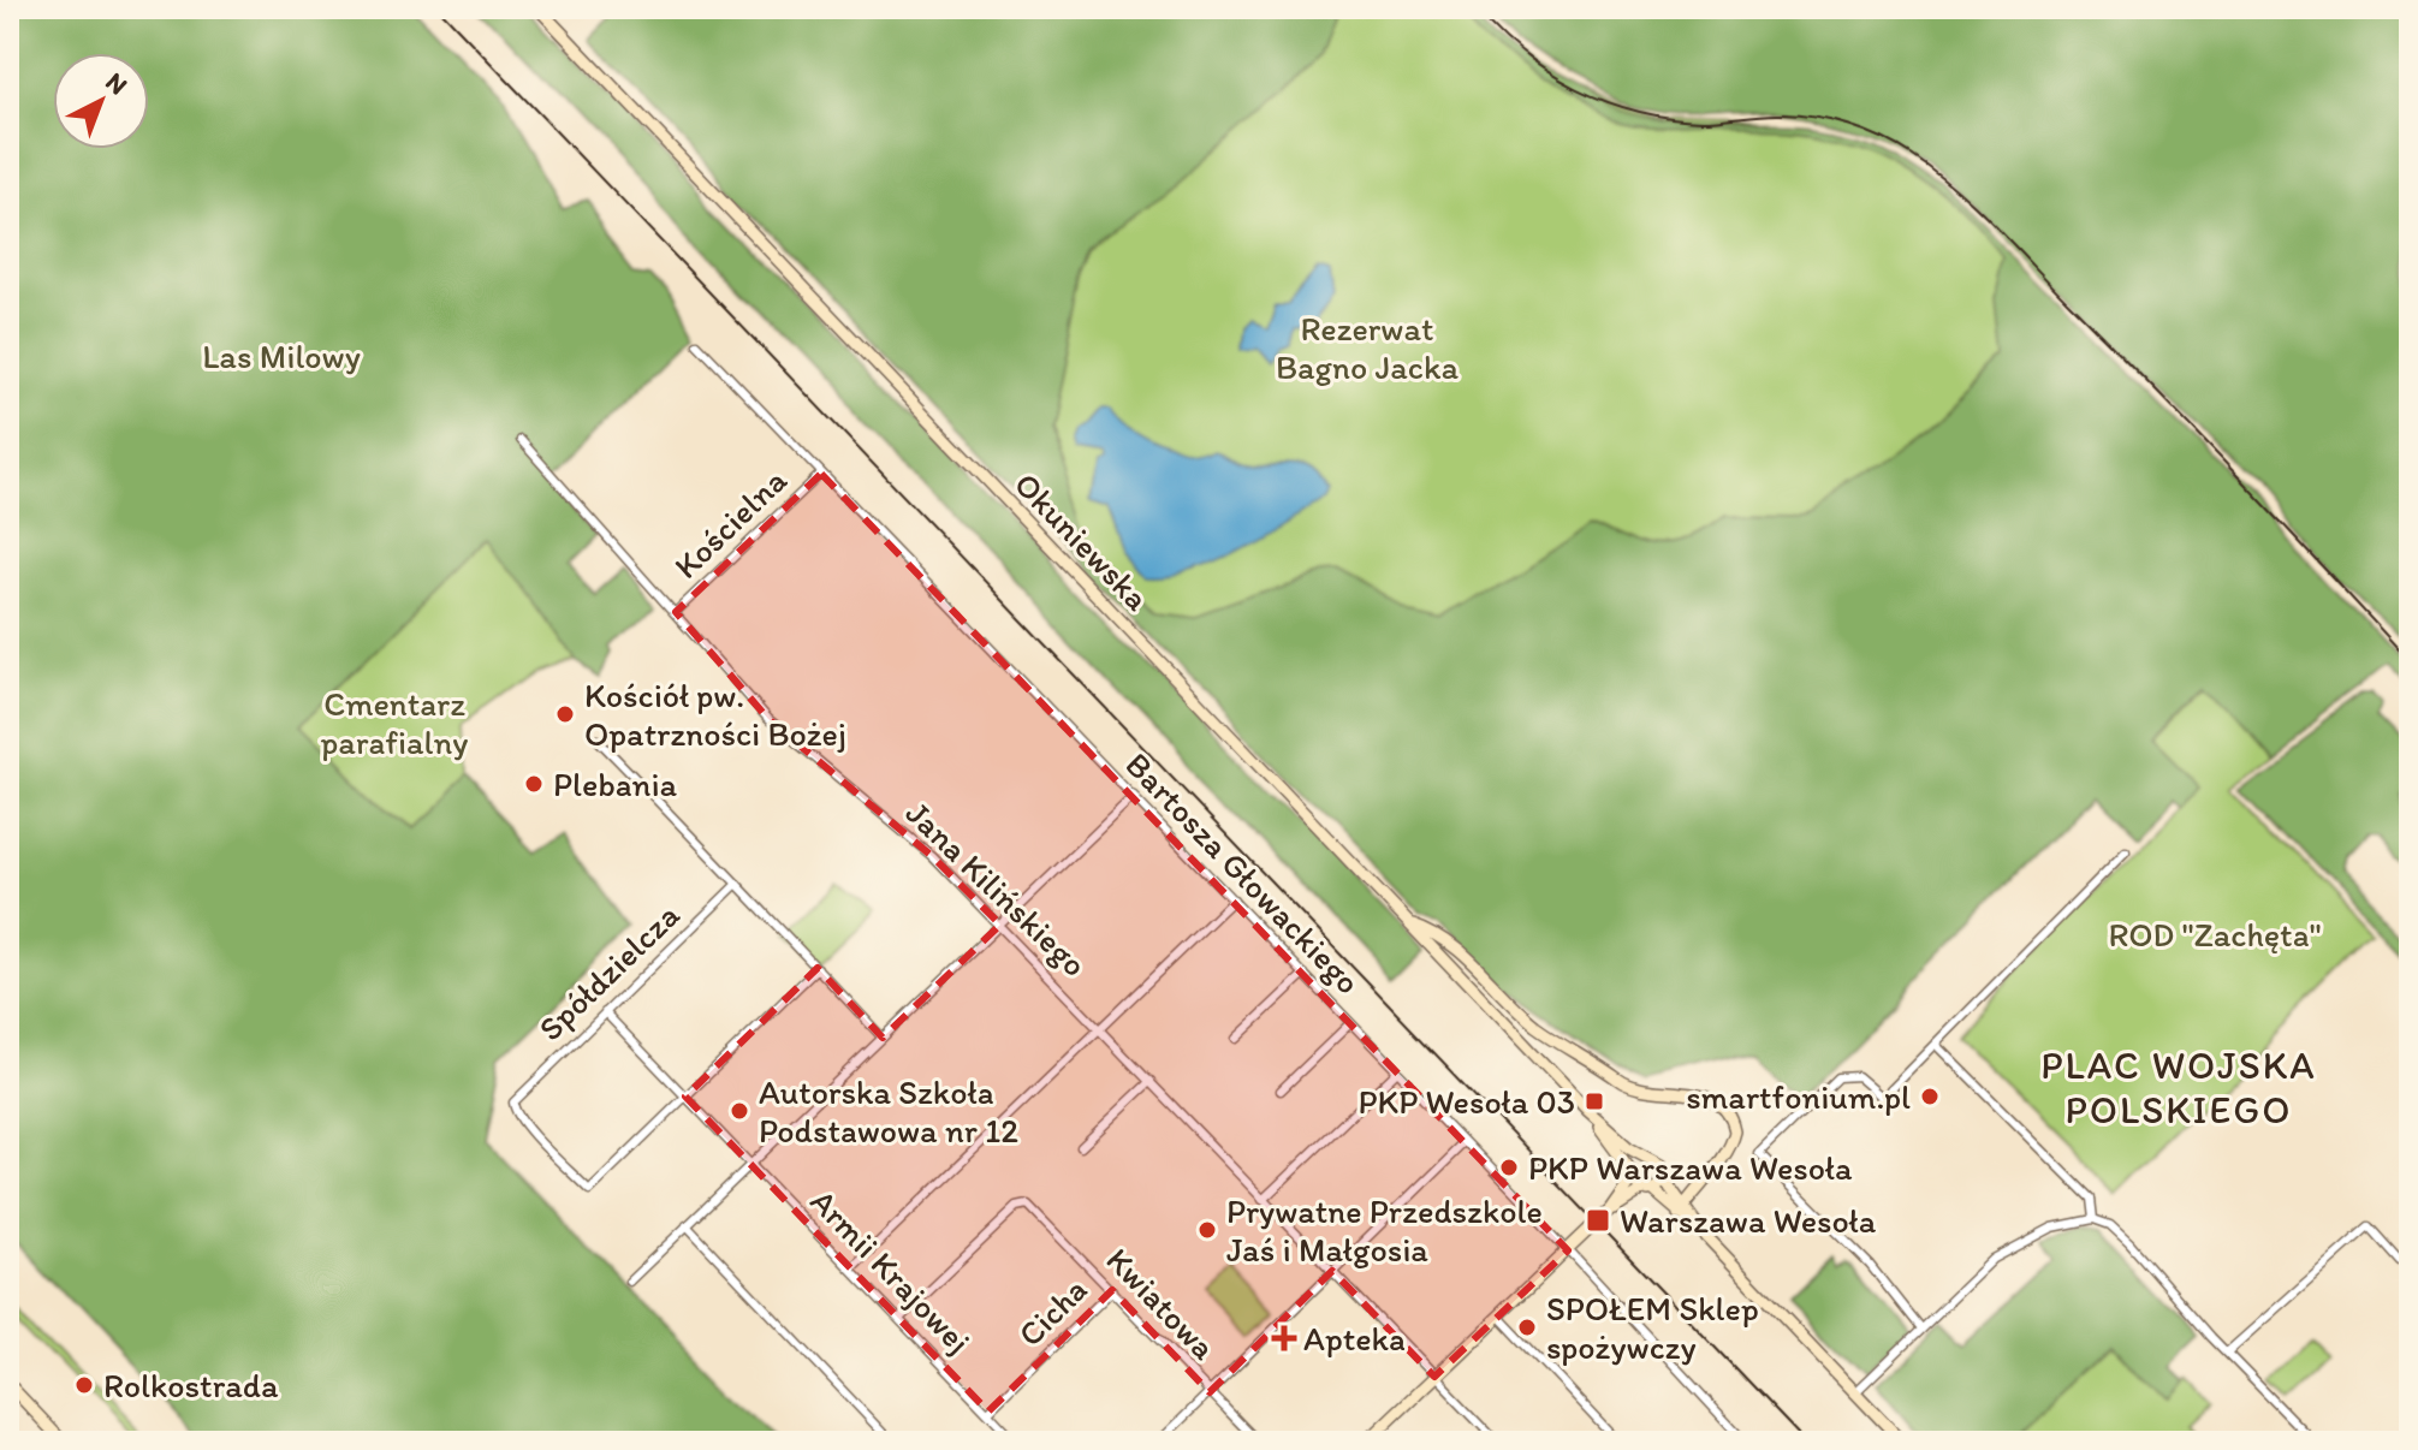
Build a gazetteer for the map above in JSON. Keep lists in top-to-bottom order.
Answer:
{
  "streets": {
    "main road": ["Okuniewska"],
    "street": [
      "Kościelna",
      "Bartosza Głowackiego",
      "Jana Kilińskiego",
      "Spółdzielcza",
      "Armii Krajowej",
      "Kwiatowa",
      "Cicha"
    ]
  },
  "crossings": [
    ["Kościelna", "Bartosza Głowackiego"],
    ["Kościelna", "Jana Kilińskiego"],
    ["Spółdzielcza", "Armii Krajowej"],
    ["Armii Krajowej", "Kwiatowa"],
    ["Armii Krajowej", "Cicha"],
    ["Kwiatowa", "Cicha"]
  ],
  "districts": ["PLAC WOJSKA POLSKIEGO"],
  "parks": [
    "Rezerwat Bagno Jacka",
    "Las Milowy",
    "Cmentarz parafialny",
    "ROD \"Zachęta\""
  ],
  "places": {
    "other": [
      "Kościół pw. Opatrzności Bożej",
      "Plebania",
      "smartfonium.pl",
      "Autorska Szkoła Podstawowa nr 12",
      "PKP Warszawa Wesoła",
      "Prywatne Przedszkole Jaś i Małgosia",
      "SPOŁEM Sklep spożywczy",
      "Rolkostrada"
    ],
    "transit": ["PKP Wesoła 03", "Warszawa Wesoła"],
    "health": ["Apteka"]
  },
  "north": "top right"
}
